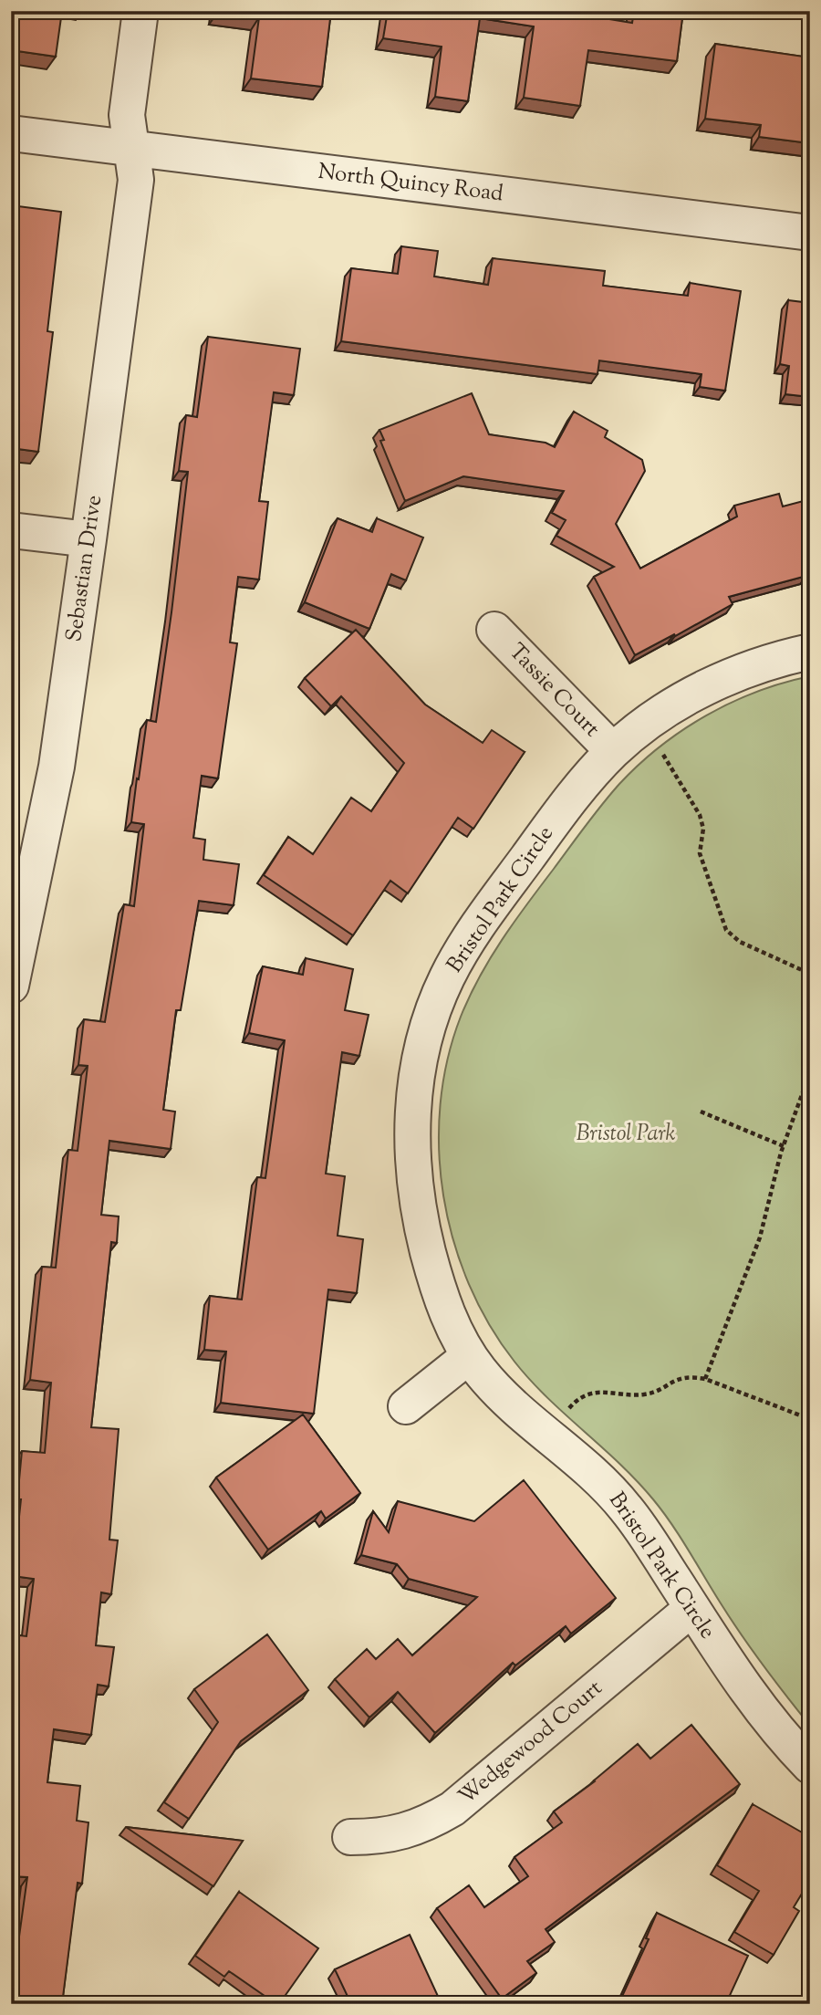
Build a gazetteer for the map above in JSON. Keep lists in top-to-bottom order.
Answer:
{
  "streets": {
    "street": [
      "North Quincy Road",
      "Sebastian Drive",
      "Tassie Court",
      "Bristol Park Circle",
      "Wedgewood Court"
    ]
  },
  "crossings": [
    ["North Quincy Road", "Sebastian Drive"],
    ["Tassie Court", "Bristol Park Circle"],
    ["Bristol Park Circle", "Wedgewood Court"]
  ],
  "parks": ["Bristol Park"]
}
